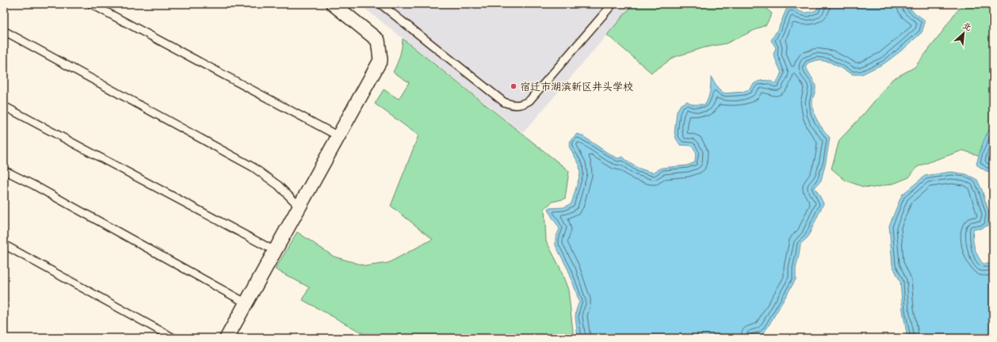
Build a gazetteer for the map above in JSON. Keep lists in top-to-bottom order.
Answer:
{
  "places": ["宿迁市湖滨新区井头学校"],
  "north": "top right"
}
